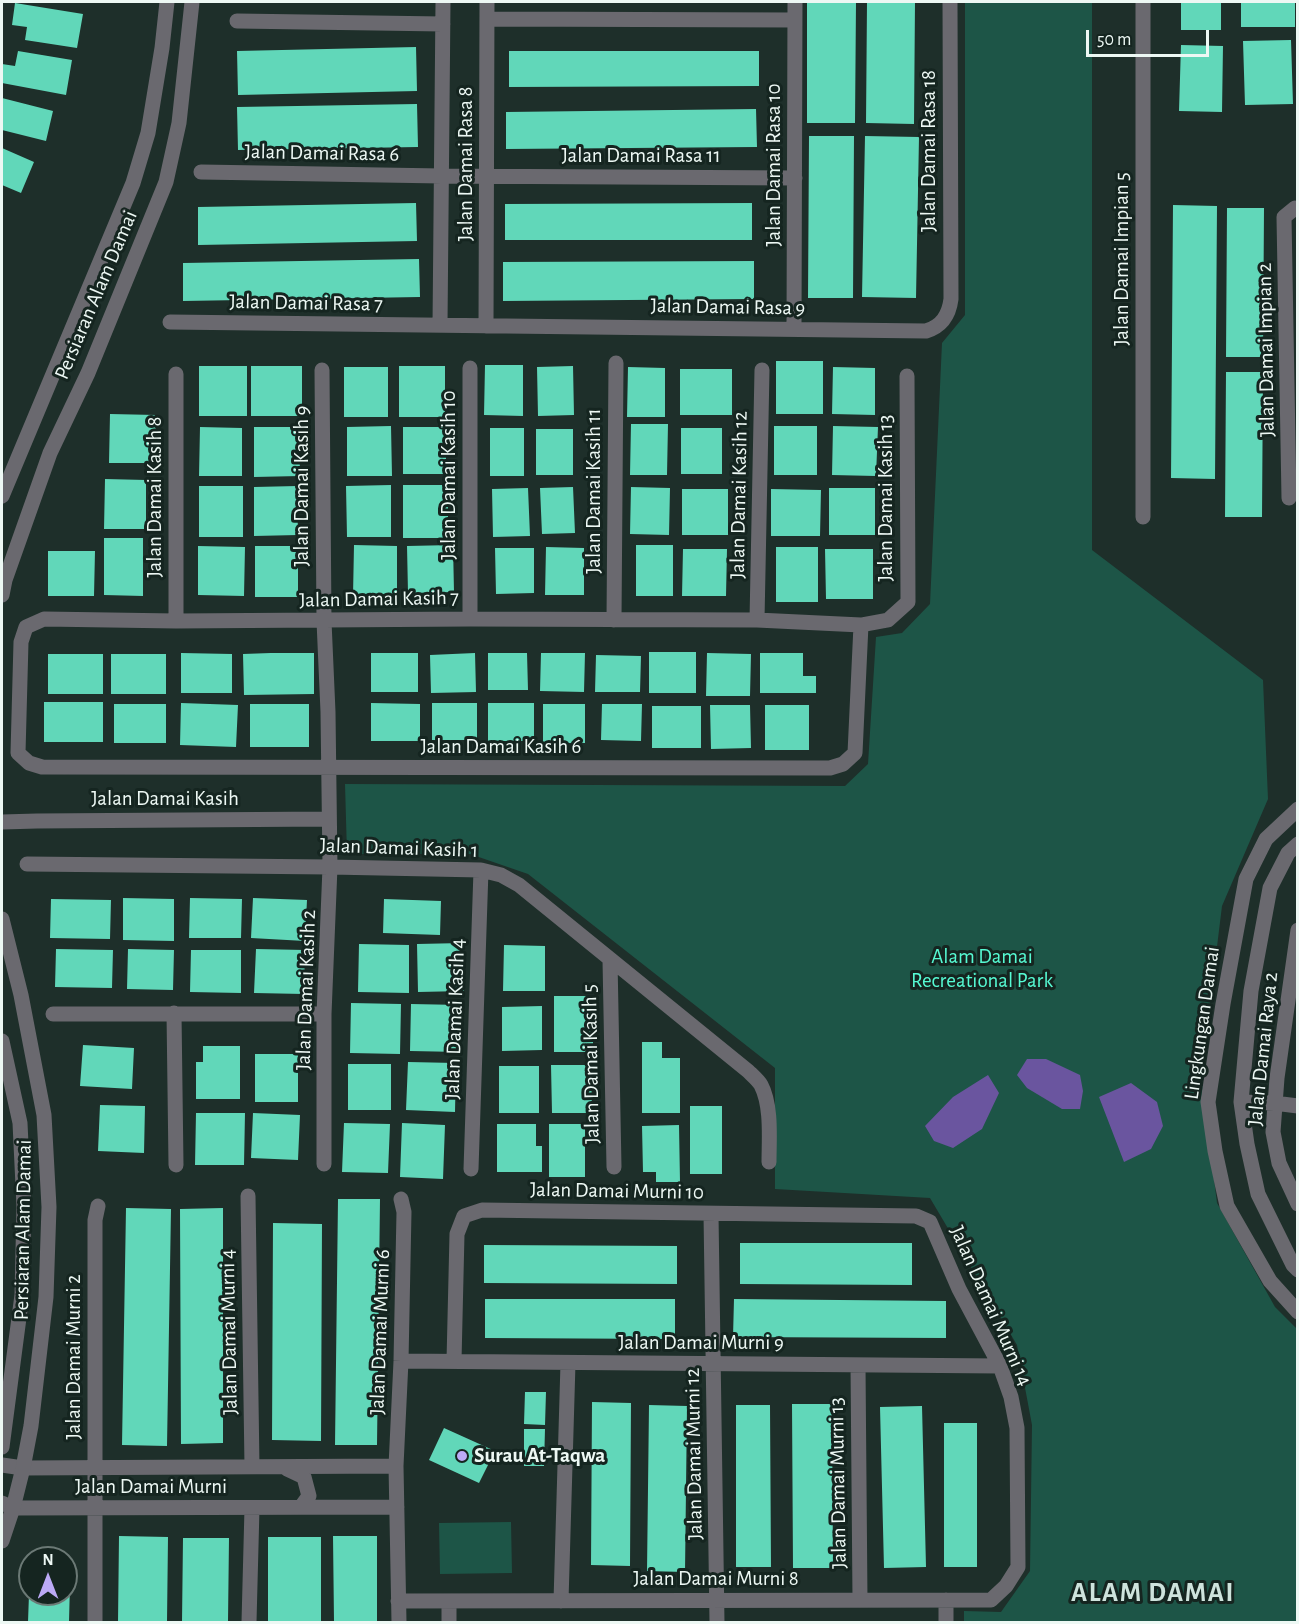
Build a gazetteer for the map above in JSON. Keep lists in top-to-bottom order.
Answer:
{
  "streets": {
    "street": [
      "Jalan Damai Rasa 18",
      "Jalan Damai Rasa 6",
      "Jalan Damai Rasa 11",
      "Jalan Damai Rasa 8",
      "Jalan Damai Rasa 10",
      "Jalan Damai Impian 5",
      "Persiaran Alam Damai",
      "Jalan Damai Rasa 7",
      "Jalan Damai Rasa 9",
      "Jalan Damai Impian 2",
      "Jalan Damai Kasih 10",
      "Jalan Damai Kasih 9",
      "Jalan Damai Kasih 11",
      "Jalan Damai Kasih 12",
      "Jalan Damai Kasih 8",
      "Jalan Damai Kasih 13",
      "Jalan Damai Kasih 7",
      "Jalan Damai Kasih 6",
      "Jalan Damai Kasih",
      "Jalan Damai Kasih 1",
      "Jalan Damai Kasih 2",
      "Jalan Damai Kasih 4",
      "Lingkungan Damai",
      "Jalan Damai Raya 2",
      "Jalan Damai Kasih 5",
      "Jalan Damai Murni 10",
      "Jalan Damai Murni 14",
      "Jalan Damai Murni 4",
      "Jalan Damai Murni 6",
      "Jalan Damai Murni 9",
      "Jalan Damai Murni 2",
      "Jalan Damai Murni 12",
      "Jalan Damai Murni 13",
      "Jalan Damai Murni",
      "Jalan Damai Murni 8"
    ]
  },
  "crossings": [
    ["Jalan Damai Rasa 18", "Jalan Damai Rasa 9"],
    ["Jalan Damai Rasa 6", "Jalan Damai Rasa 11"],
    ["Jalan Damai Rasa 6", "Jalan Damai Rasa 8"],
    ["Jalan Damai Rasa 11", "Jalan Damai Rasa 8"],
    ["Jalan Damai Rasa 11", "Jalan Damai Rasa 10"],
    ["Jalan Damai Rasa 8", "Jalan Damai Rasa 7"],
    ["Jalan Damai Rasa 8", "Jalan Damai Rasa 9"],
    ["Jalan Damai Rasa 10", "Jalan Damai Rasa 9"],
    ["Persiaran Alam Damai", "Jalan Damai Murni"],
    ["Jalan Damai Rasa 7", "Jalan Damai Rasa 9"],
    ["Jalan Damai Kasih 10", "Jalan Damai Kasih 7"],
    ["Jalan Damai Kasih 9", "Jalan Damai Kasih 7"],
    ["Jalan Damai Kasih 9", "Jalan Damai Kasih 6"],
    ["Jalan Damai Kasih 9", "Jalan Damai Kasih"],
    ["Jalan Damai Kasih 9", "Jalan Damai Kasih 2"],
    ["Jalan Damai Kasih 11", "Jalan Damai Kasih 7"],
    ["Jalan Damai Kasih 12", "Jalan Damai Kasih 7"],
    ["Jalan Damai Kasih 8", "Jalan Damai Kasih 7"],
    ["Jalan Damai Kasih 13", "Jalan Damai Kasih 7"],
    ["Jalan Damai Kasih 13", "Jalan Damai Kasih 6"],
    ["Jalan Damai Kasih 7", "Jalan Damai Kasih 6"],
    ["Jalan Damai Kasih", "Jalan Damai Kasih 2"],
    ["Jalan Damai Kasih 1", "Jalan Damai Kasih 2"],
    ["Jalan Damai Kasih 1", "Jalan Damai Kasih 4"],
    ["Jalan Damai Kasih 1", "Jalan Damai Kasih 5"],
    ["Jalan Damai Murni 10", "Jalan Damai Murni 14"],
    ["Jalan Damai Murni 10", "Jalan Damai Murni 9"],
    ["Jalan Damai Murni 10", "Jalan Damai Murni 12"],
    ["Jalan Damai Murni 14", "Jalan Damai Murni 9"],
    ["Jalan Damai Murni 14", "Jalan Damai Murni 8"],
    ["Jalan Damai Murni 4", "Jalan Damai Murni"],
    ["Jalan Damai Murni 6", "Jalan Damai Murni 9"],
    ["Jalan Damai Murni 6", "Jalan Damai Murni"],
    ["Jalan Damai Murni 6", "Jalan Damai Murni 8"],
    ["Jalan Damai Murni 9", "Jalan Damai Murni 12"],
    ["Jalan Damai Murni 9", "Jalan Damai Murni 13"],
    ["Jalan Damai Murni 2", "Jalan Damai Murni"],
    ["Jalan Damai Murni 12", "Jalan Damai Murni 8"],
    ["Jalan Damai Murni 13", "Jalan Damai Murni 8"]
  ],
  "districts": ["ALAM DAMAI"],
  "parks": ["Alam Damai Recreational Park"],
  "places": ["Surau At-Taqwa"],
  "scale_bar": "50 m",
  "north": "top"
}
